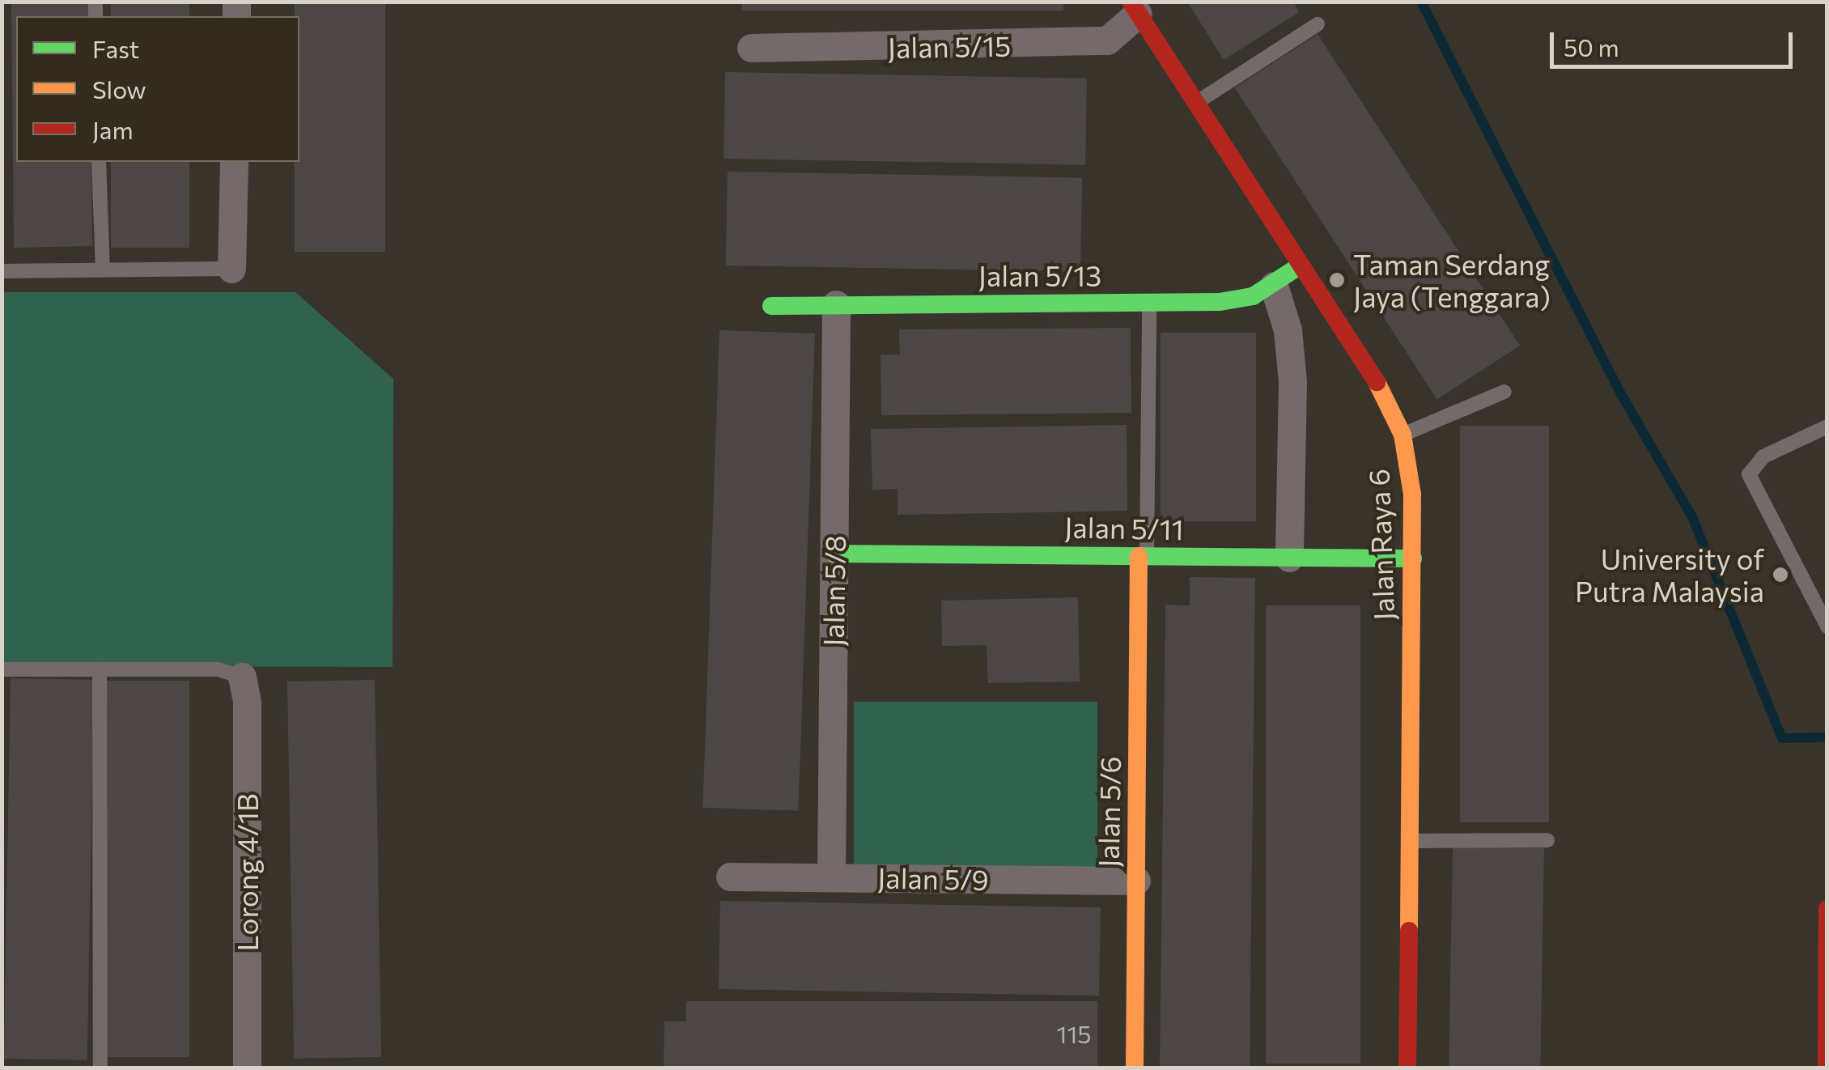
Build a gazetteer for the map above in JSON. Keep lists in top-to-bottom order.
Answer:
{
  "streets": {
    "street": [
      "Jalan 5/15",
      "Jalan 5/13",
      "Jalan 5/11",
      "Jalan Raya 6",
      "Jalan 5/8",
      "Jalan 5/6",
      "Lorong 4/1B",
      "Jalan 5/9"
    ]
  },
  "crossings": [
    ["Jalan 5/15", "Jalan Raya 6"],
    ["Jalan 5/13", "Jalan Raya 6"],
    ["Jalan 5/13", "Jalan 5/8"],
    ["Jalan 5/11", "Jalan Raya 6"],
    ["Jalan 5/11", "Jalan 5/8"],
    ["Jalan 5/11", "Jalan 5/6"],
    ["Jalan 5/8", "Jalan 5/9"],
    ["Jalan 5/6", "Jalan 5/9"]
  ],
  "places": ["Taman Serdang Jaya (Tenggara)", "University of Putra Malaysia"],
  "house_numbers": ["115"],
  "legend": ["Fast", "Slow", "Jam"],
  "scale_bar": "50 m"
}
